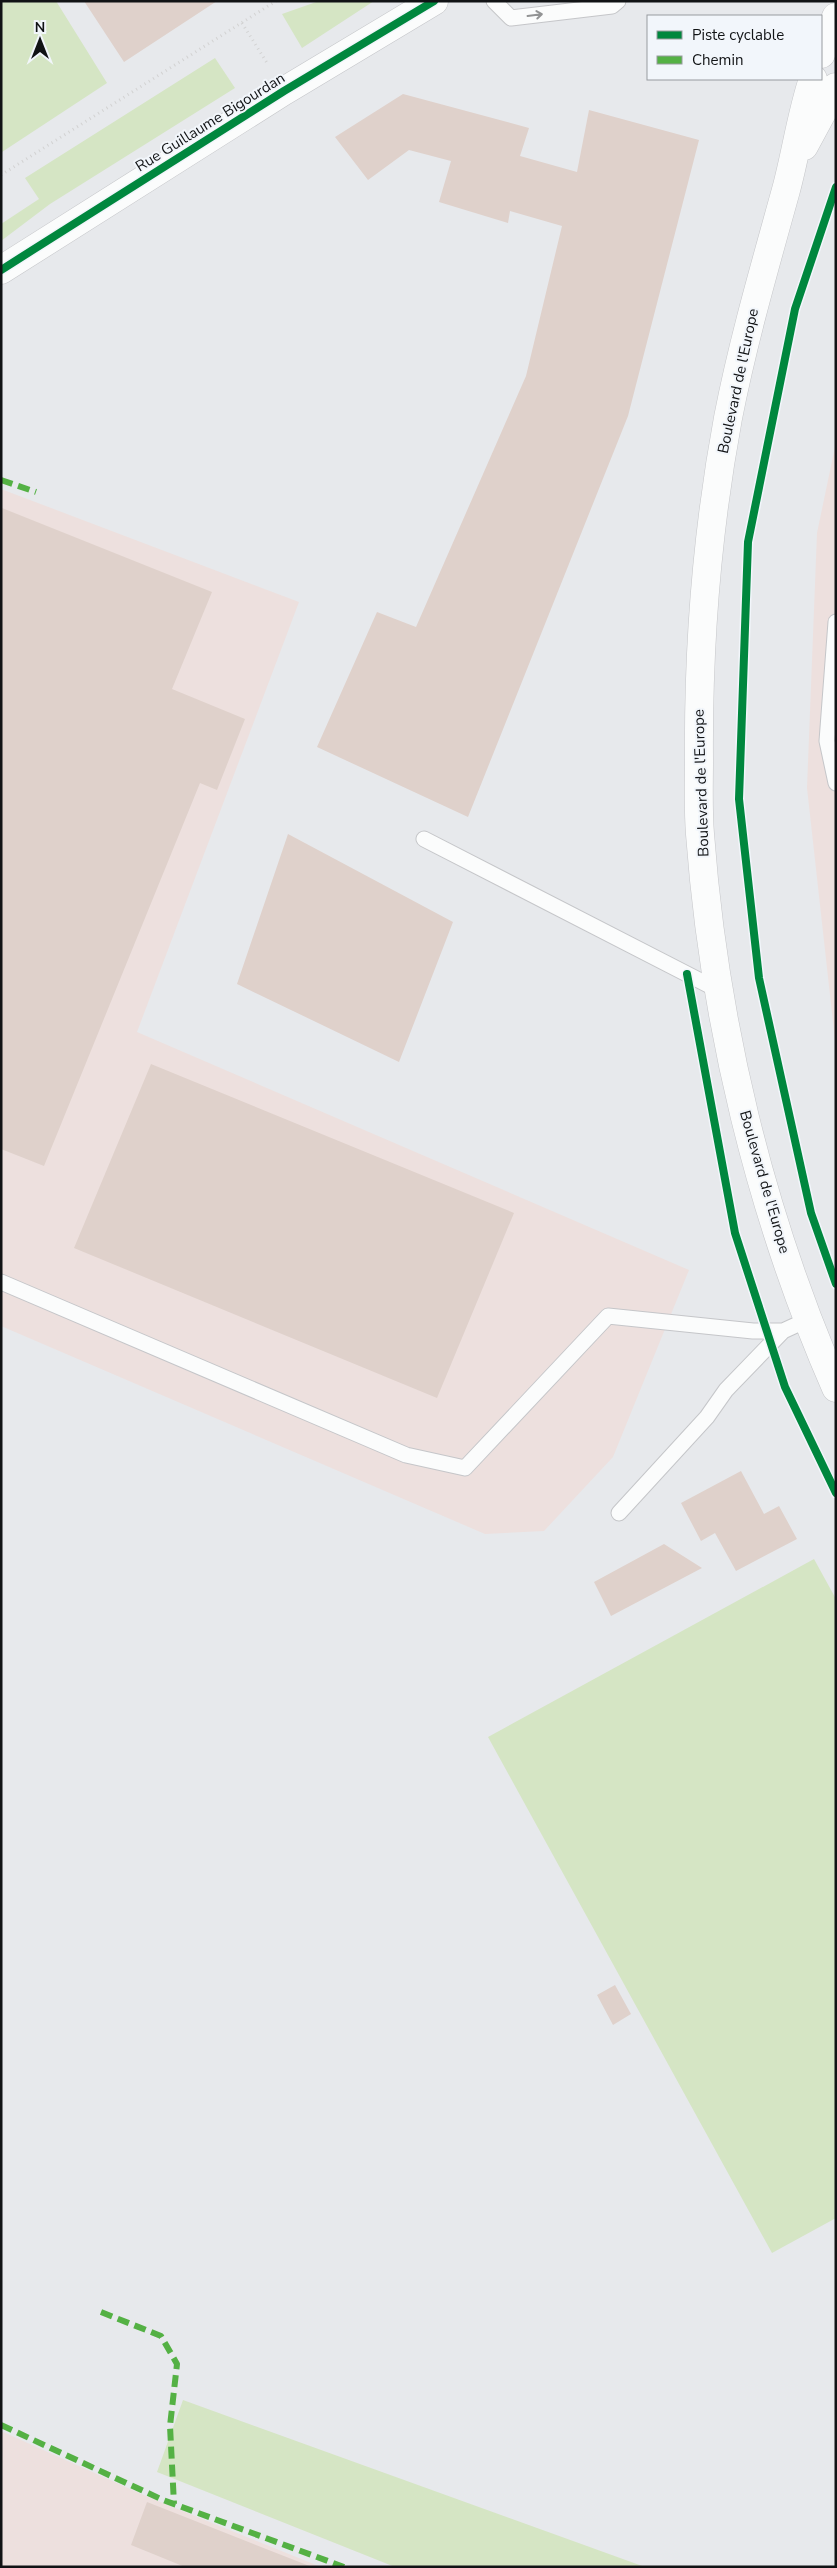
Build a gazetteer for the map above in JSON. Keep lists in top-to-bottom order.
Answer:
{
  "streets": {
    "main road": ["Rue Guillaume Bigourdan", "Boulevard de l'Europe"]
  },
  "legend": ["Piste cyclable", "Chemin"],
  "north": "top"
}
